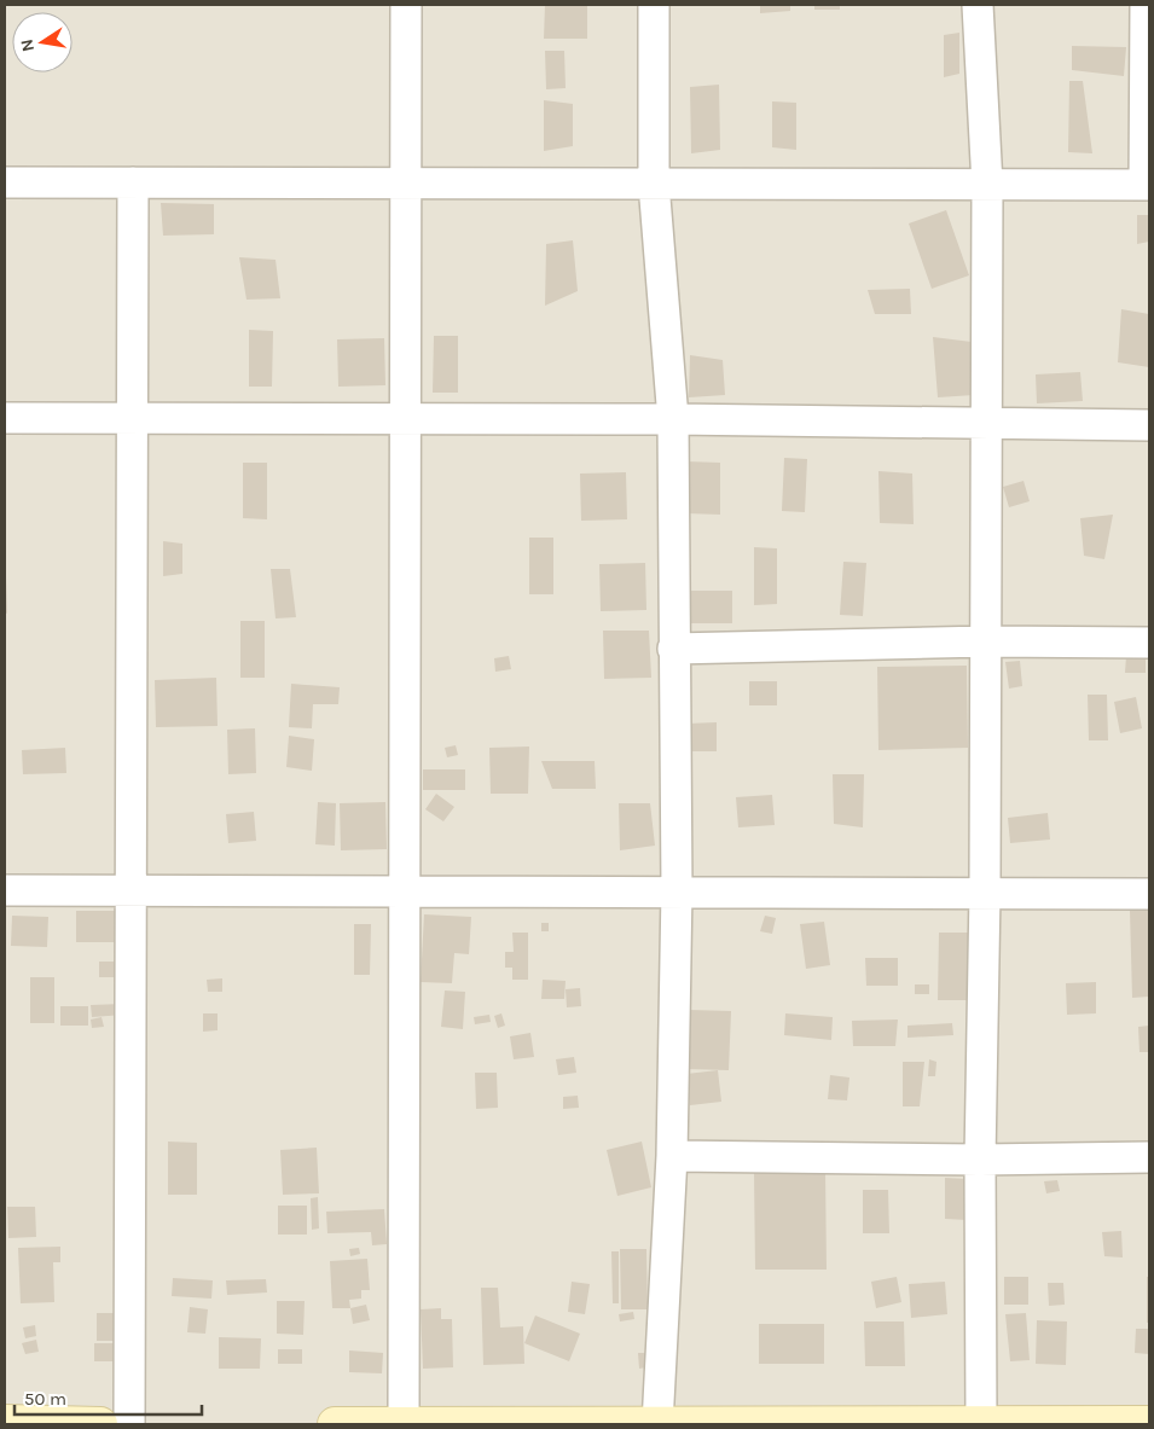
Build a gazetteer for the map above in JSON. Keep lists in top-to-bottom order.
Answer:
{
  "scale_bar": "50 m",
  "north": "left"
}
